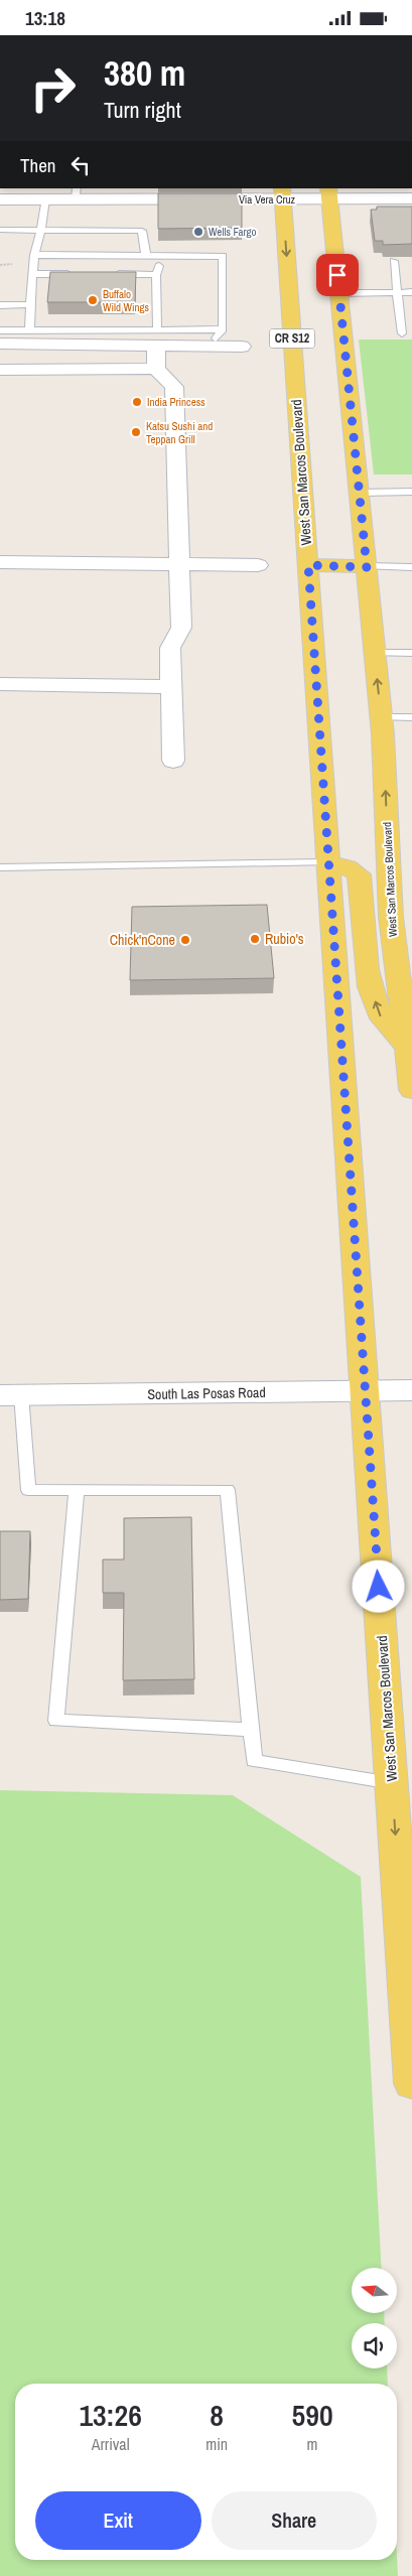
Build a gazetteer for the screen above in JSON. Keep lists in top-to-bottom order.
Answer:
{
  "streets": {
    "main road": ["CR S12", "West San Marcos Boulevard"],
    "street": ["Via Vera Cruz", "South Las Posas Road"]
  },
  "crossings": [
    ["Via Vera Cruz", "West San Marcos Boulevard"],
    ["West San Marcos Boulevard", "South Las Posas Road"]
  ],
  "places": [
    "Wells Fargo",
    "Buffalo Wild Wings",
    "India Princess",
    "Katsu Sushi and Teppan Grill",
    "Rubio's",
    "Chick'nCone"
  ],
  "north": "left",
  "page": {
    "status": "13:18",
    "turn": ["380 m", "Turn right"],
    "then": "Then",
    "eta": [
      "13:26",
      "Arrival",
      "8",
      "min",
      "590",
      "m"
    ],
    "buttons": ["Exit", "Share"]
  }
}
